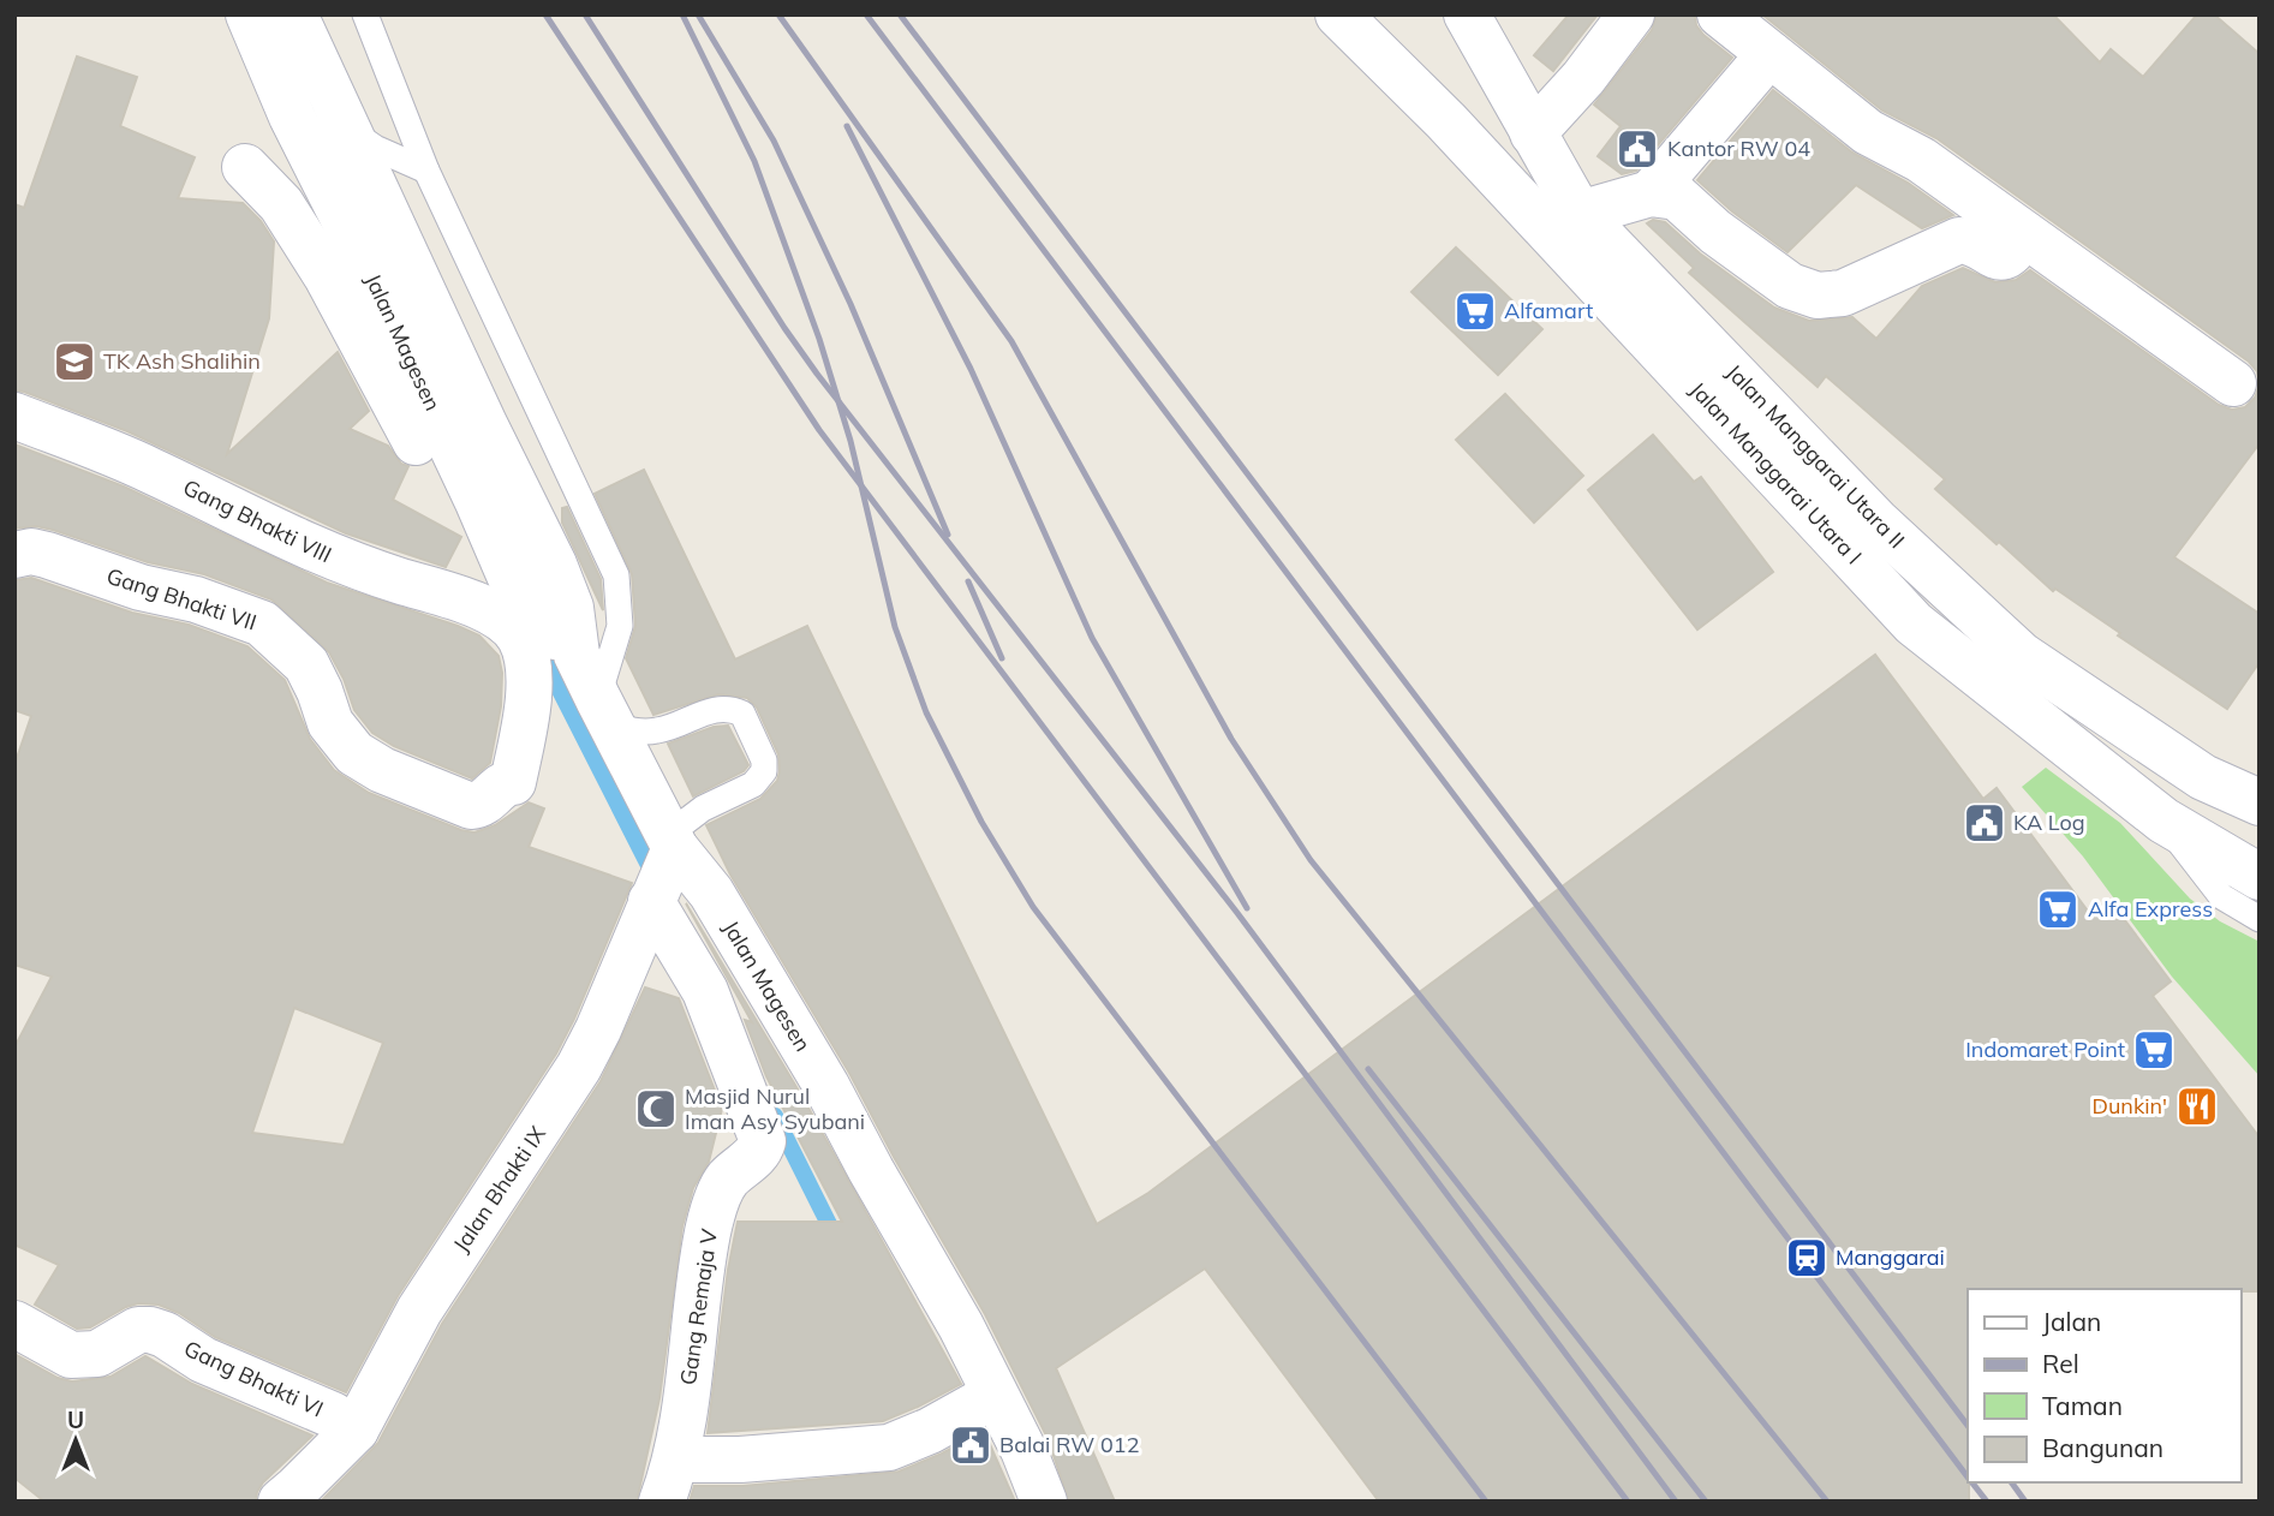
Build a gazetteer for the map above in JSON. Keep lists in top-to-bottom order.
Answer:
{
  "streets": {
    "street": [
      "Jalan Magesen",
      "Jalan Manggarai Utara II",
      "Jalan Manggarai Utara I",
      "Gang Bhakti VIII",
      "Gang Bhakti VII",
      "Jalan Bhakti IX",
      "Gang Remaja V",
      "Gang Bhakti VI"
    ]
  },
  "crossings": [
    ["Jalan Magesen", "Jalan Bhakti IX"],
    ["Jalan Magesen", "Gang Remaja V"],
    ["Gang Bhakti VIII", "Gang Bhakti VII"],
    ["Jalan Bhakti IX", "Gang Remaja V"],
    ["Jalan Bhakti IX", "Gang Bhakti VI"]
  ],
  "places": {
    "public building": ["Kantor RW 04", "KA Log", "Balai RW 012"],
    "supermarket": ["Alfamart", "Alfa Express", "Indomaret Point"],
    "school or university": ["TK Ash Shalihin"],
    "restaurant": ["Dunkin'"],
    "mosque": ["Masjid Nurul Iman Asy Syubani"],
    "station": ["Manggarai"]
  },
  "legend": [
    "Jalan",
    "Rel",
    "Taman",
    "Bangunan"
  ],
  "north": "top"
}
